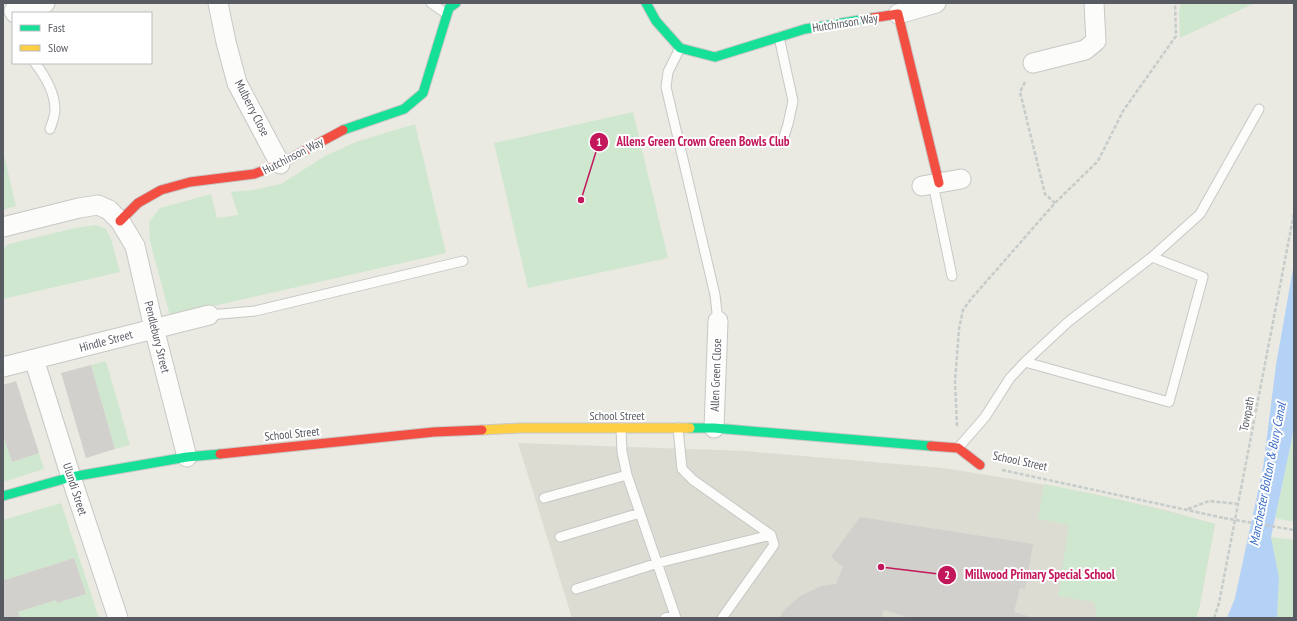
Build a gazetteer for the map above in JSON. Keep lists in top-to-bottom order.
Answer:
{
  "streets": {
    "street": [
      "Hutchinson Way",
      "Mulberry Close",
      "Pendlebury Street",
      "Hindle Street",
      "Allen Green Close",
      "School Street",
      "Ulundi Street"
    ],
    "path": ["Towpath"]
  },
  "crossings": [
    ["Hutchinson Way", "Mulberry Close"],
    ["Hutchinson Way", "Pendlebury Street"],
    ["Pendlebury Street", "Hindle Street"],
    ["Pendlebury Street", "School Street"],
    ["Hindle Street", "Ulundi Street"],
    ["Allen Green Close", "School Street"],
    ["School Street", "Ulundi Street"]
  ],
  "water": ["Manchester Bolton & Bury Canal"],
  "places": ["Allens Green Crown Green Bowls Club", "Millwood Primary Special School"],
  "legend": ["Fast", "Slow"]
}
